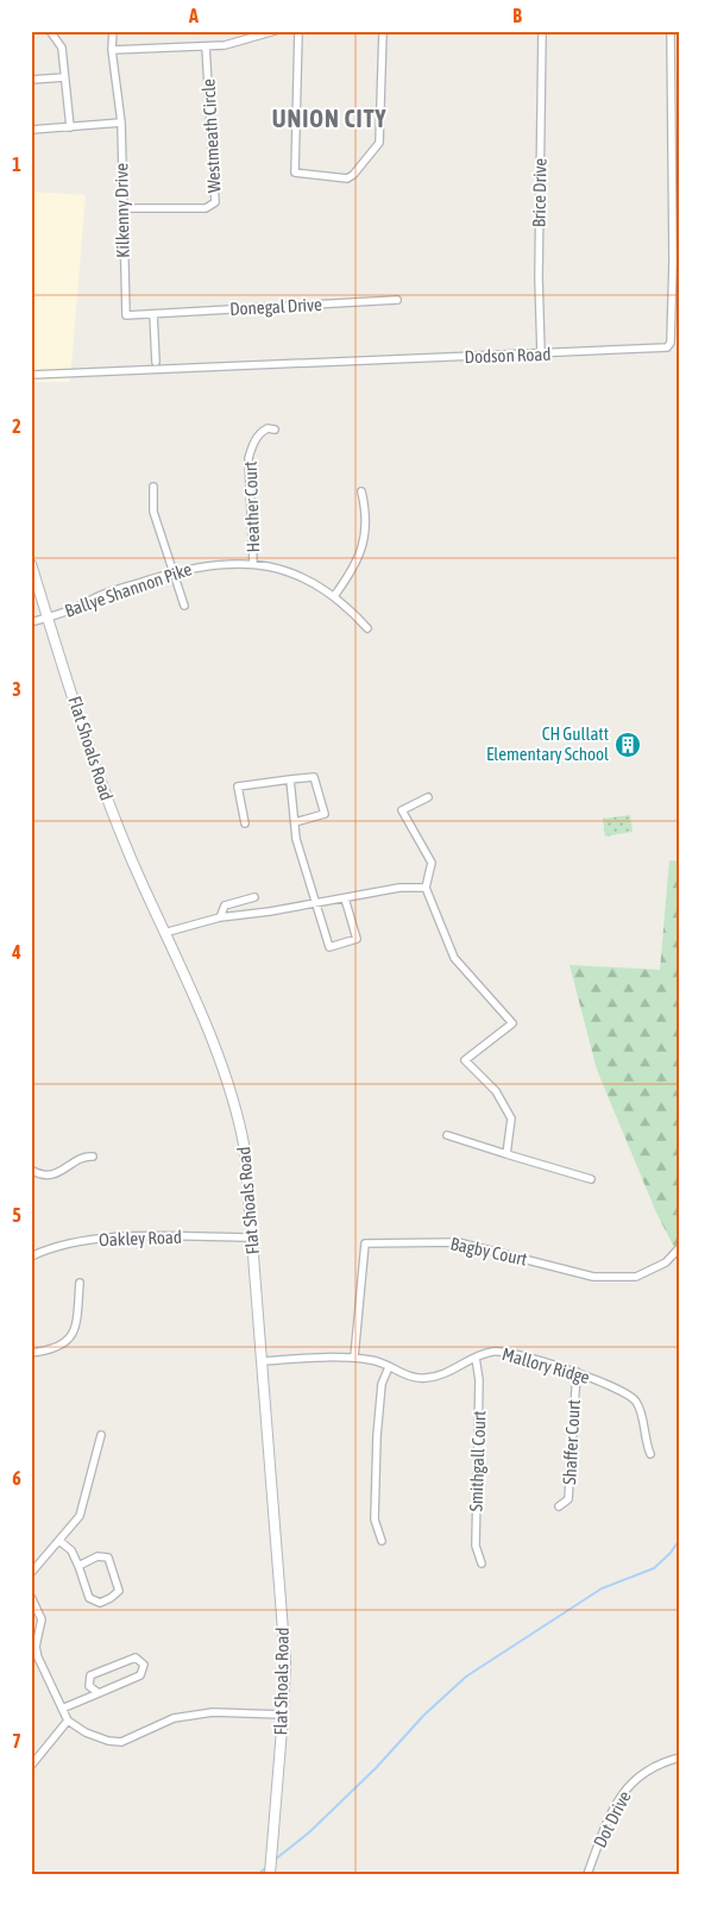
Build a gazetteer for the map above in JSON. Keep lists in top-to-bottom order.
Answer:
{
  "streets": {
    "street": [
      "Westmeath Circle",
      "Brice Drive",
      "Kilkenny Drive",
      "Donegal Drive",
      "Dodson Road",
      "Heather Court",
      "Ballye Shannon Pike",
      "Flat Shoals Road",
      "Oakley Road",
      "Bagby Court",
      "Mallory Ridge",
      "Shaffer Court",
      "Smithgall Court",
      "Dot Drive"
    ]
  },
  "crossings": [
    ["Westmeath Circle", "Kilkenny Drive"],
    ["Brice Drive", "Dodson Road"],
    ["Kilkenny Drive", "Donegal Drive"],
    ["Heather Court", "Ballye Shannon Pike"],
    ["Ballye Shannon Pike", "Flat Shoals Road"],
    ["Flat Shoals Road", "Oakley Road"],
    ["Flat Shoals Road", "Mallory Ridge"],
    ["Bagby Court", "Mallory Ridge"],
    ["Mallory Ridge", "Shaffer Court"],
    ["Mallory Ridge", "Smithgall Court"]
  ],
  "districts": ["UNION CITY"],
  "places": {
    "building": ["CH Gullatt Elementary School"]
  },
  "grid": {
    "columns": ["A", "B"],
    "rows": [
      "1",
      "2",
      "3",
      "4",
      "5",
      "6",
      "7"
    ]
  }
}
